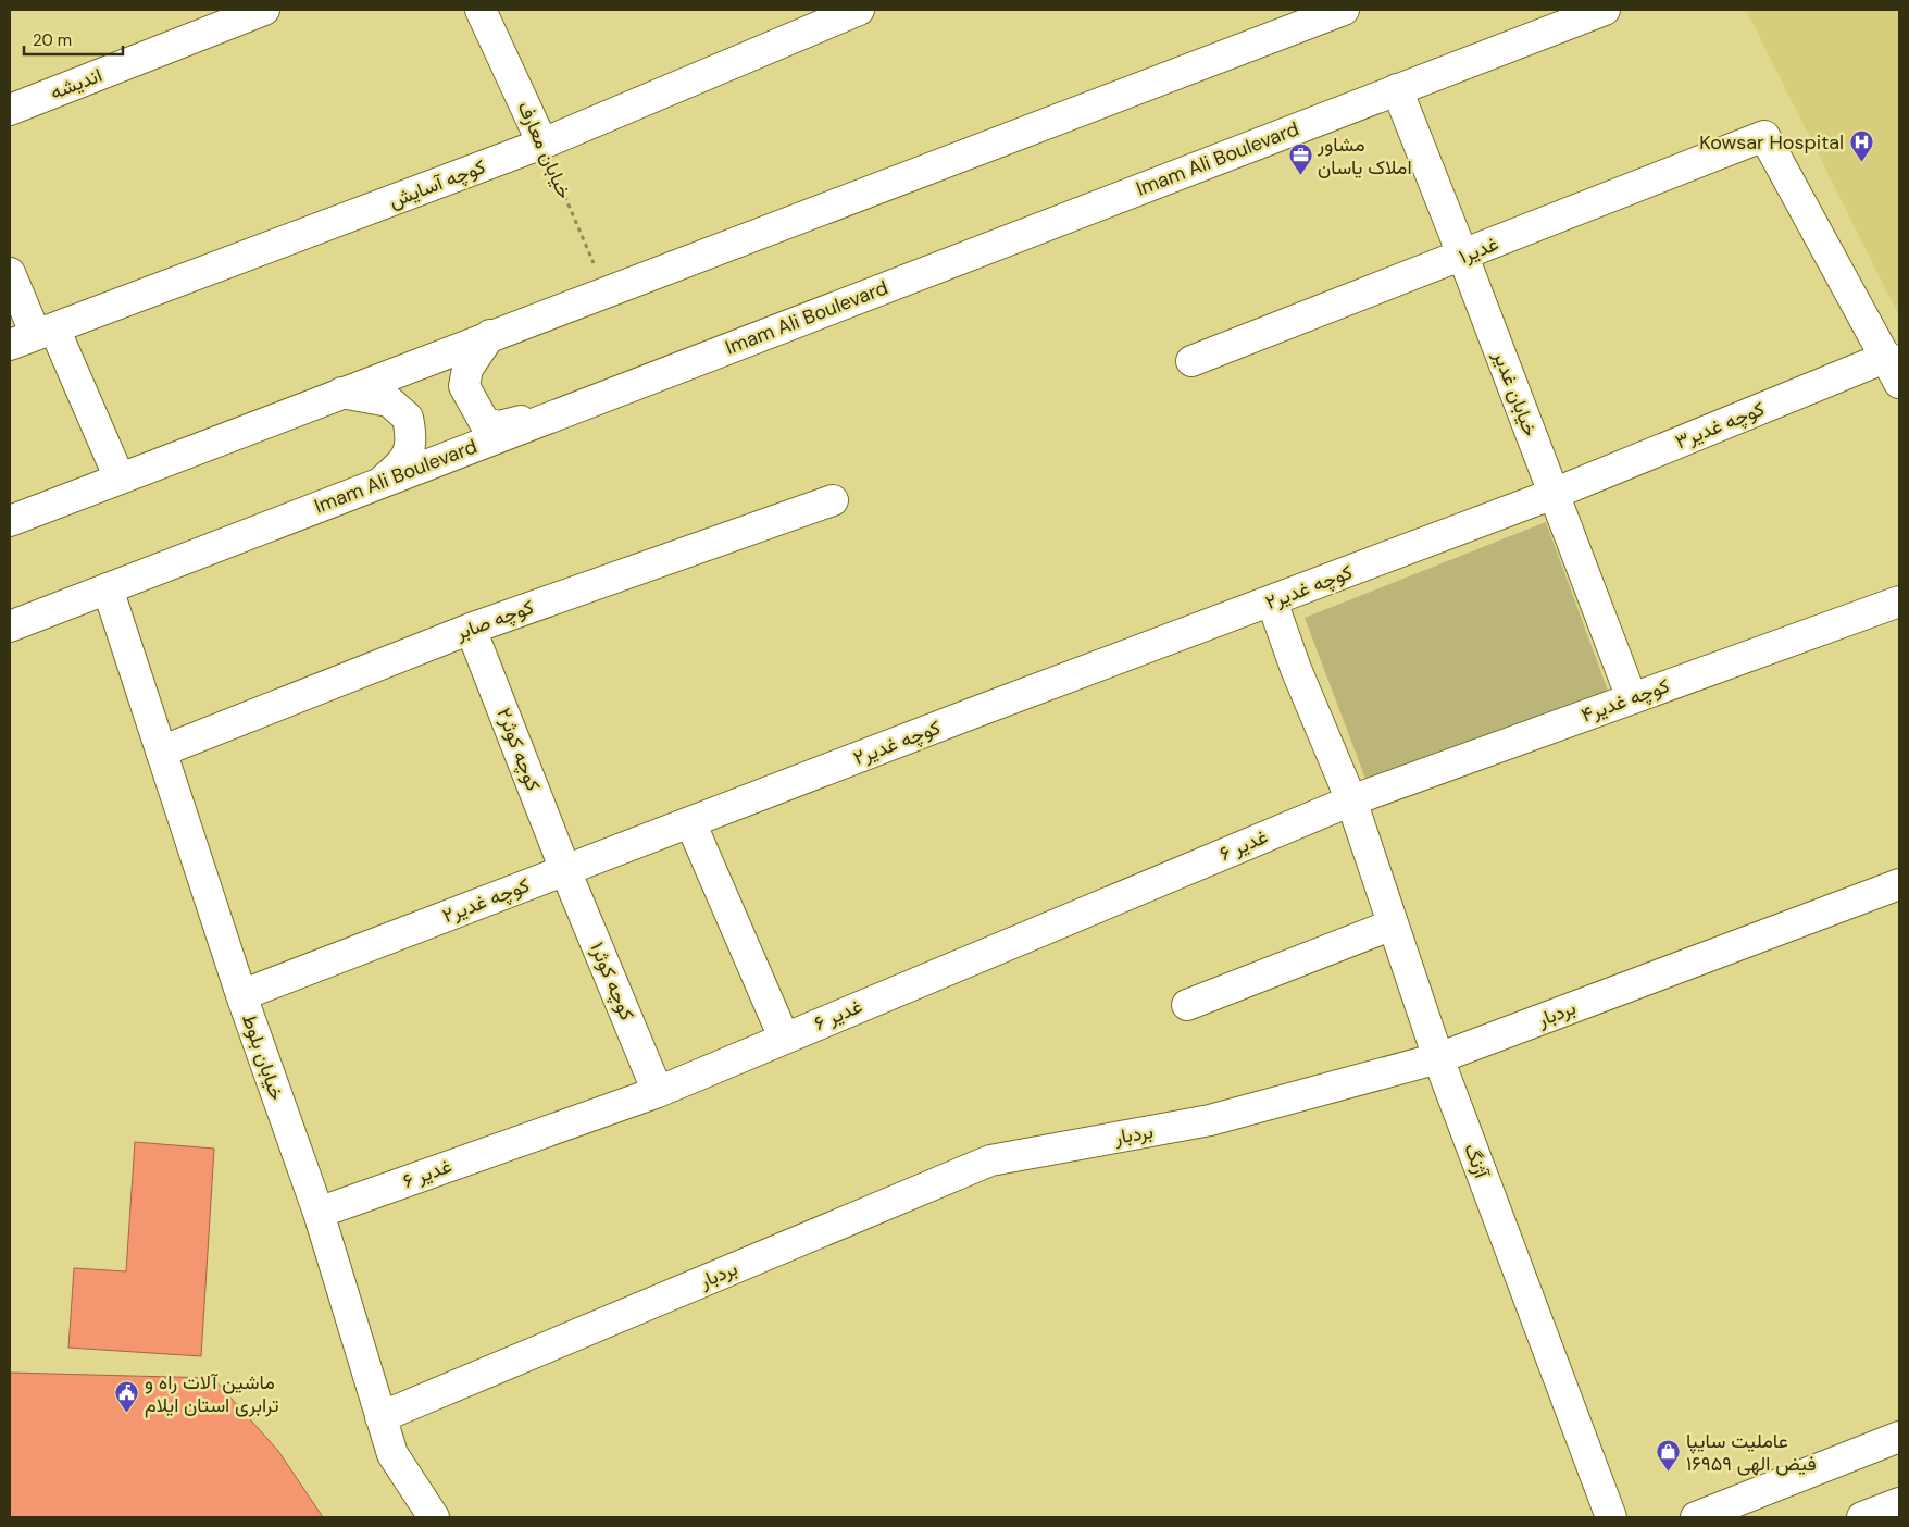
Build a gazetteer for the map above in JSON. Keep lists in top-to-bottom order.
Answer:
{
  "streets": {
    "street": [
      "اندیشه",
      "خیابان معارف",
      "Imam Ali Boulevard",
      "کوچه آسایش",
      "غدیر۱",
      "خیابان غدیر",
      "کوچه غدیر۳",
      "کوچه غدیر۲",
      "کوچه صابر",
      "کوچه غدیر۴",
      "کوچه کوثر۲",
      "غدیر ۶",
      "کوچه کوثر۱",
      "بردبار",
      "خیابان بلوط",
      "آژنگ"
    ]
  },
  "crossings": [
    ["خیابان معارف", "کوچه آسایش"],
    ["Imam Ali Boulevard", "خیابان غدیر"],
    ["Imam Ali Boulevard", "خیابان بلوط"],
    ["غدیر۱", "خیابان غدیر"],
    ["غدیر۱", "کوچه غدیر۳"],
    ["خیابان غدیر", "کوچه غدیر۳"],
    ["خیابان غدیر", "کوچه غدیر۲"],
    ["خیابان غدیر", "کوچه غدیر۴"],
    ["کوچه غدیر۳", "کوچه غدیر۲"],
    ["کوچه غدیر۲", "کوچه کوثر۲"],
    ["کوچه غدیر۲", "کوچه کوثر۱"],
    ["کوچه غدیر۲", "خیابان بلوط"],
    ["کوچه غدیر۲", "آژنگ"],
    ["کوچه صابر", "کوچه کوثر۲"],
    ["کوچه صابر", "خیابان بلوط"],
    ["کوچه غدیر۴", "غدیر ۶"],
    ["کوچه غدیر۴", "آژنگ"],
    ["کوچه کوثر۲", "کوچه کوثر۱"],
    ["غدیر ۶", "کوچه کوثر۱"],
    ["غدیر ۶", "خیابان بلوط"],
    ["غدیر ۶", "آژنگ"],
    ["بردبار", "خیابان بلوط"],
    ["بردبار", "آژنگ"]
  ],
  "places": {
    "hospital": ["Kowsar Hospital"],
    "office": ["مشاور املاک یاسان"],
    "public building": ["ماشین آلات راه و ترابری استان ایلام"],
    "shop": ["عاملیت سایپا ۱۶۹۵۹ فیض الهی"]
  },
  "scale_bar": "20 m"
}
